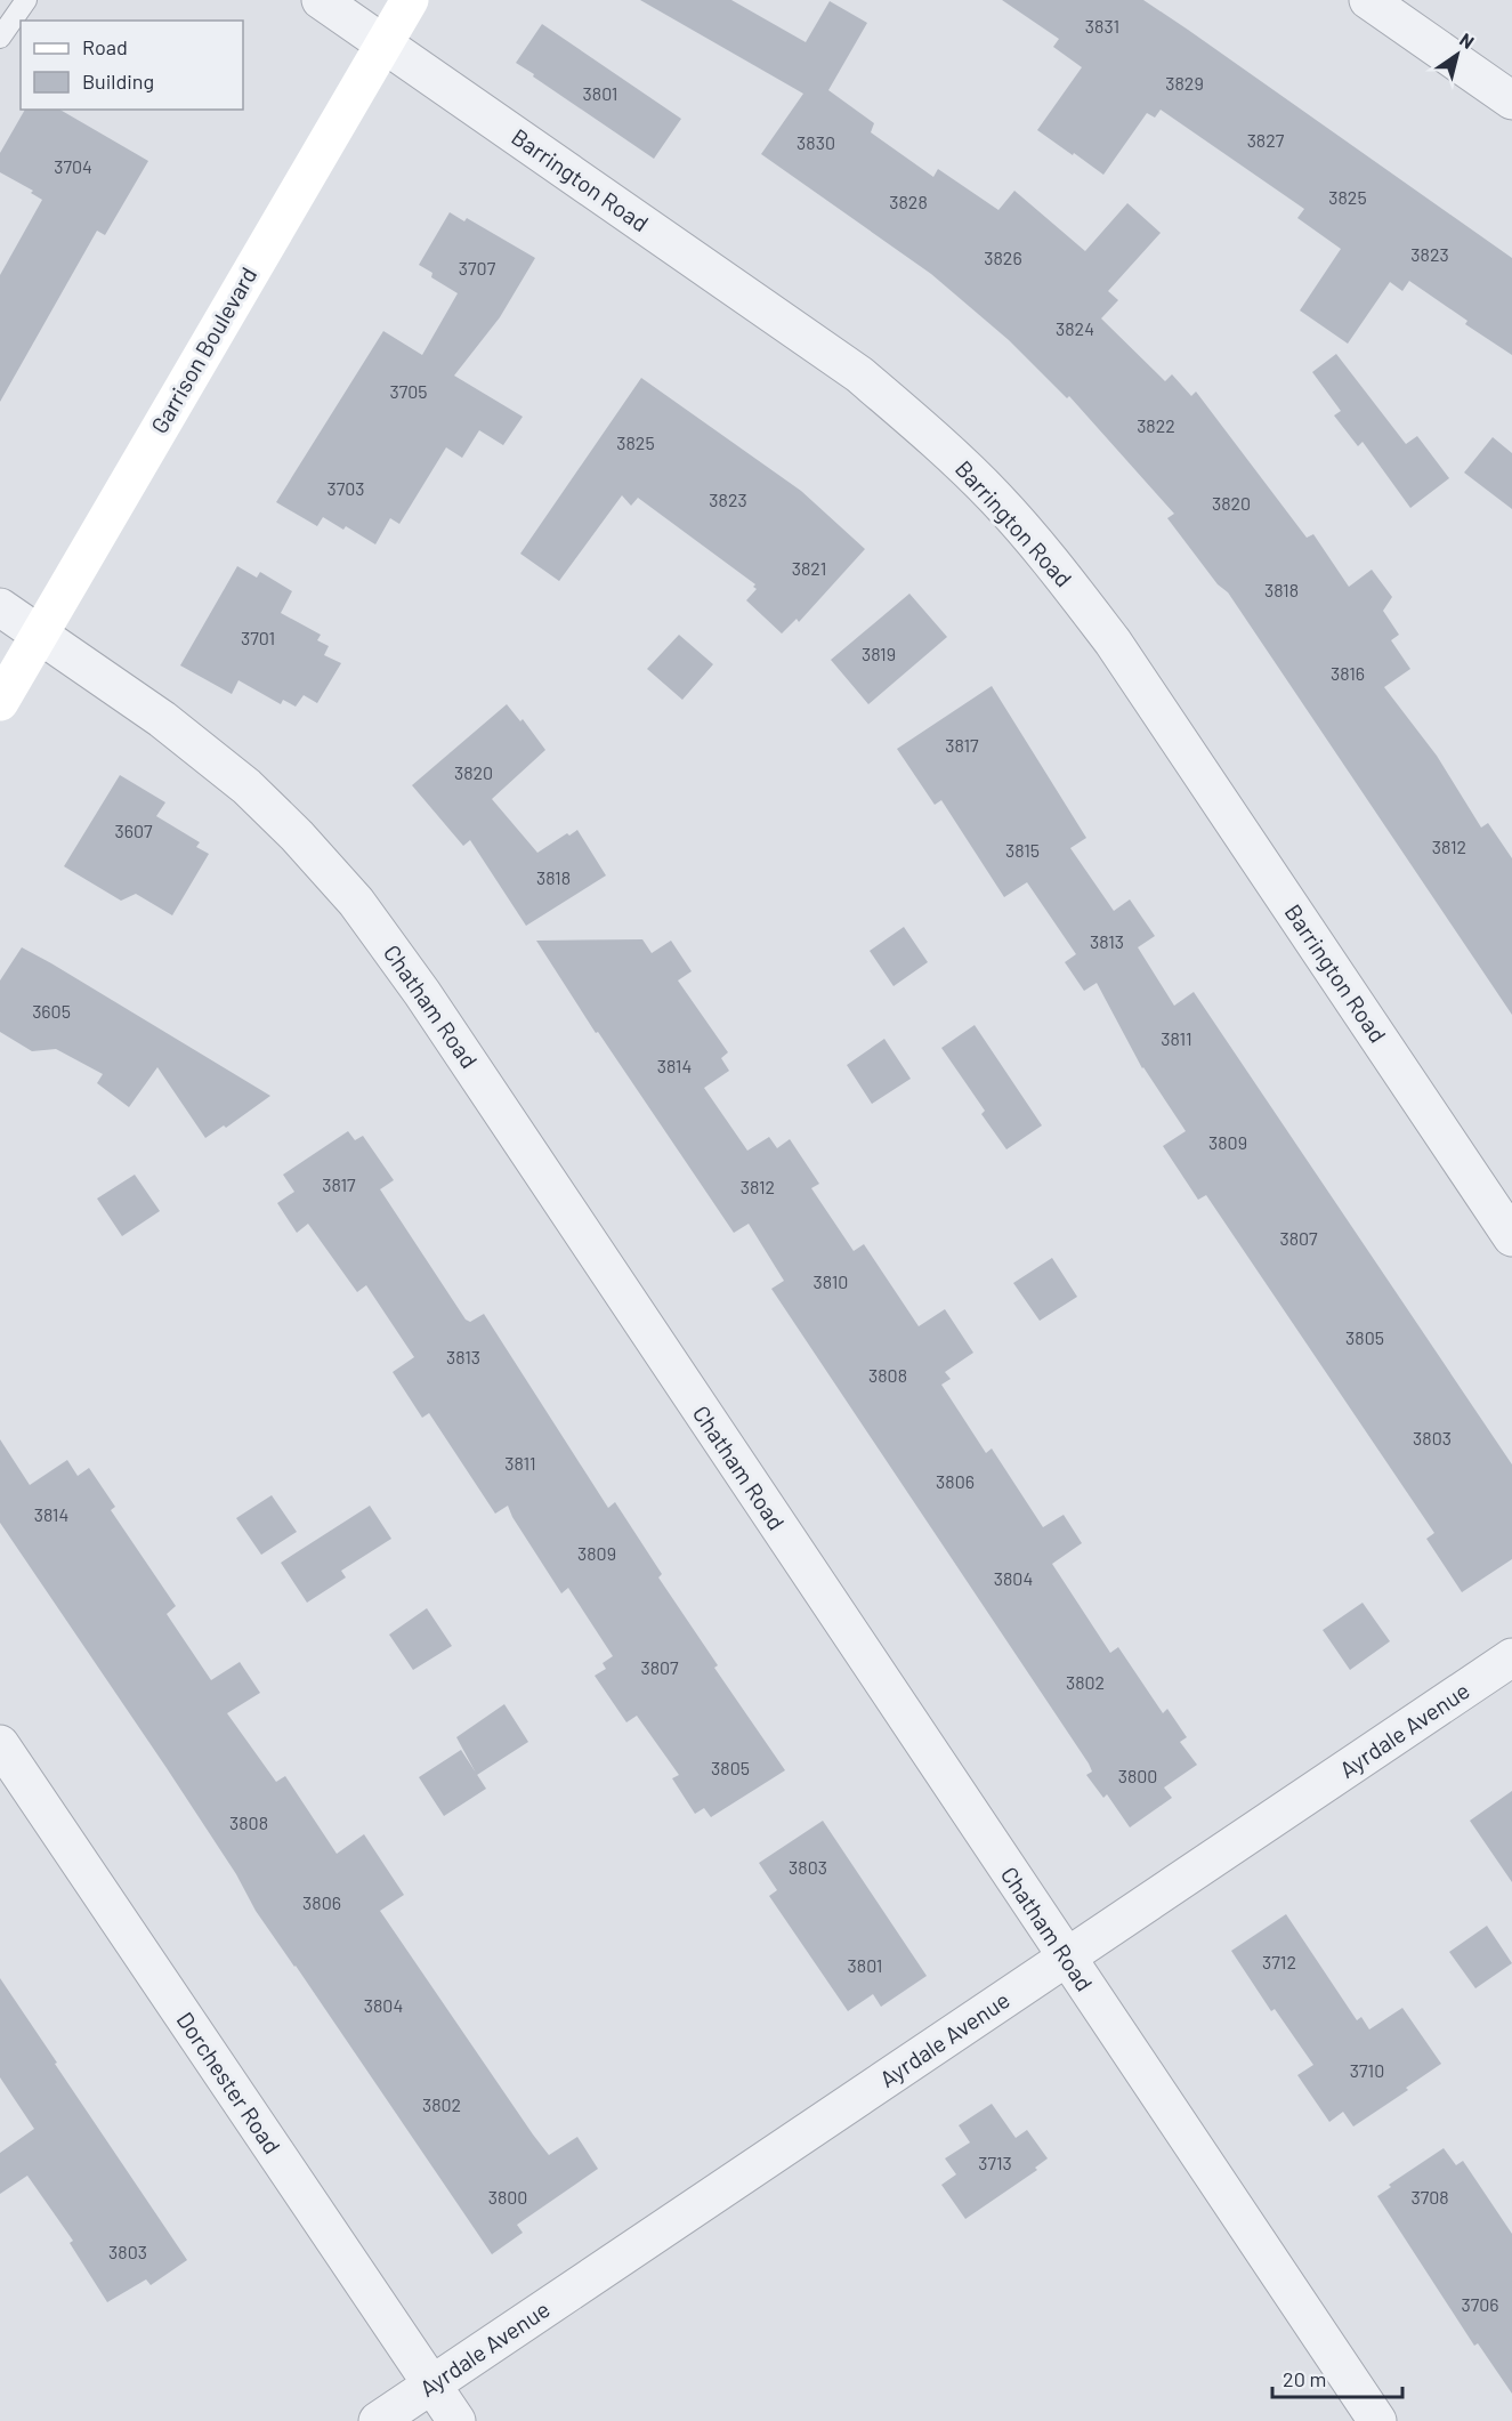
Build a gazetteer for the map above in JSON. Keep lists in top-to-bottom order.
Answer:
{
  "streets": {
    "main road": ["Garrison Boulevard"],
    "street": [
      "Barrington Road",
      "Chatham Road",
      "Ayrdale Avenue",
      "Dorchester Road"
    ]
  },
  "crossings": [
    ["Barrington Road", "Garrison Boulevard"],
    ["Garrison Boulevard", "Chatham Road"],
    ["Chatham Road", "Ayrdale Avenue"],
    ["Ayrdale Avenue", "Dorchester Road"]
  ],
  "house_numbers": [
    "3831",
    "3829",
    "3801",
    "3827",
    "3830",
    "3704",
    "3825",
    "3828",
    "3823",
    "3826",
    "3707",
    "3824",
    "3705",
    "3822",
    "3825",
    "3703",
    "3823",
    "3820",
    "3821",
    "3818",
    "3701",
    "3819",
    "3816",
    "3817",
    "3820",
    "3607",
    "3812",
    "3815",
    "3818",
    "3813",
    "3605",
    "3811",
    "3814",
    "3809",
    "3817",
    "3812",
    "3807",
    "3810",
    "3805",
    "3813",
    "3808",
    "3803",
    "3811",
    "3806",
    "3814",
    "3809",
    "3804",
    "3807",
    "3802",
    "3805",
    "3800",
    "3808",
    "3803",
    "3806",
    "3712",
    "3801",
    "3804",
    "3710",
    "3802",
    "3713",
    "3800",
    "3708",
    "3803",
    "3706"
  ],
  "legend": ["Road", "Building"],
  "scale_bar": "20 m",
  "north": "top right"
}
